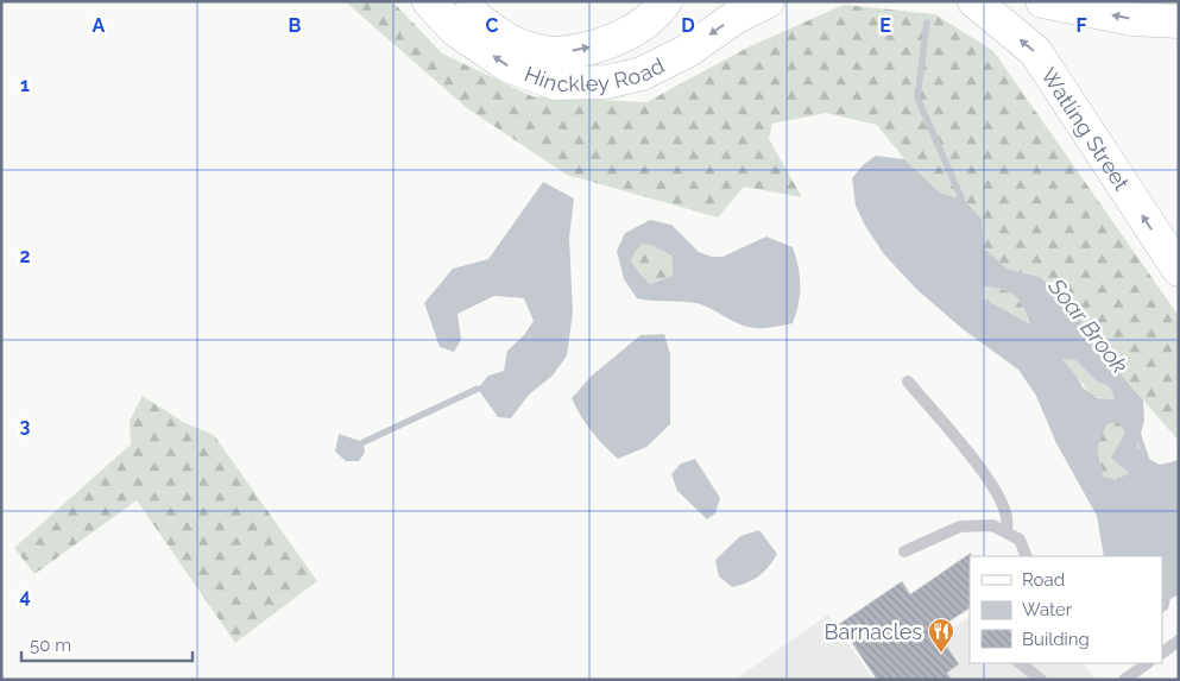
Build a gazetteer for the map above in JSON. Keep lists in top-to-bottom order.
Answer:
{
  "streets": {
    "main road": ["Hinckley Road", "Watling Street"]
  },
  "one_way": ["Watling Street"],
  "water": ["Soar Brook"],
  "places": {
    "restaurant": ["Barnacles"]
  },
  "legend": ["Road", "Water", "Building"],
  "scale_bar": "50 m",
  "grid": {
    "columns": [
      "A",
      "B",
      "C",
      "D",
      "E",
      "F"
    ],
    "rows": [
      "1",
      "2",
      "3",
      "4"
    ]
  }
}
